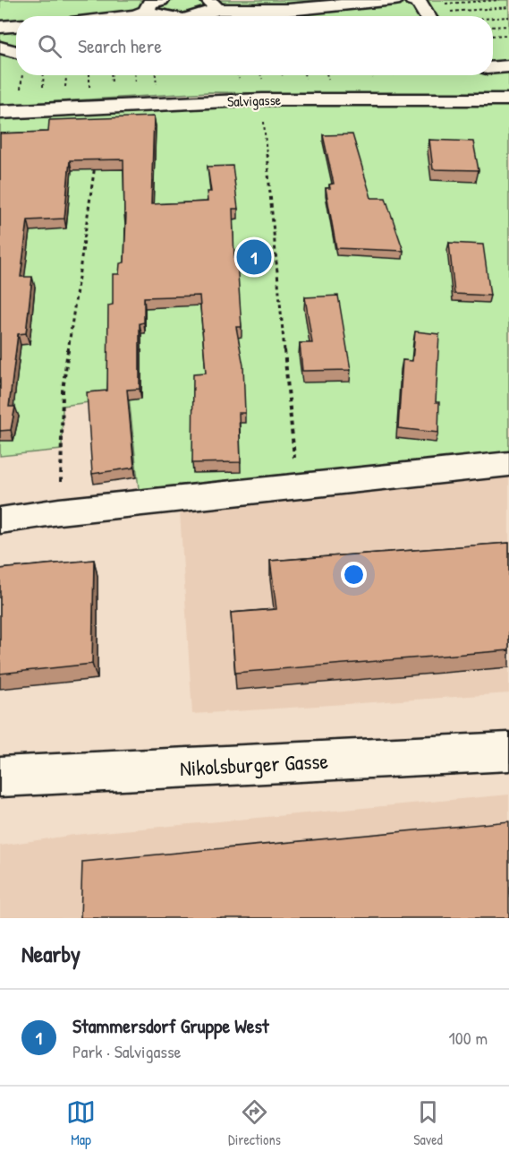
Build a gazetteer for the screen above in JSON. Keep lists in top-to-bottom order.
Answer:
{
  "streets": {
    "street": ["Salvigasse", "Nikolsburger Gasse"]
  },
  "page": {
    "search": "Search here",
    "pins": "1",
    "heading": "Nearby",
    "list": [
      {
        "mark": "1",
        "name": "Stammersdorf Gruppe West",
        "note": "Park · Salvigasse",
        "value": "100 m"
      }
    ],
    "nav": ["Map", "Directions", "Saved"]
  }
}
